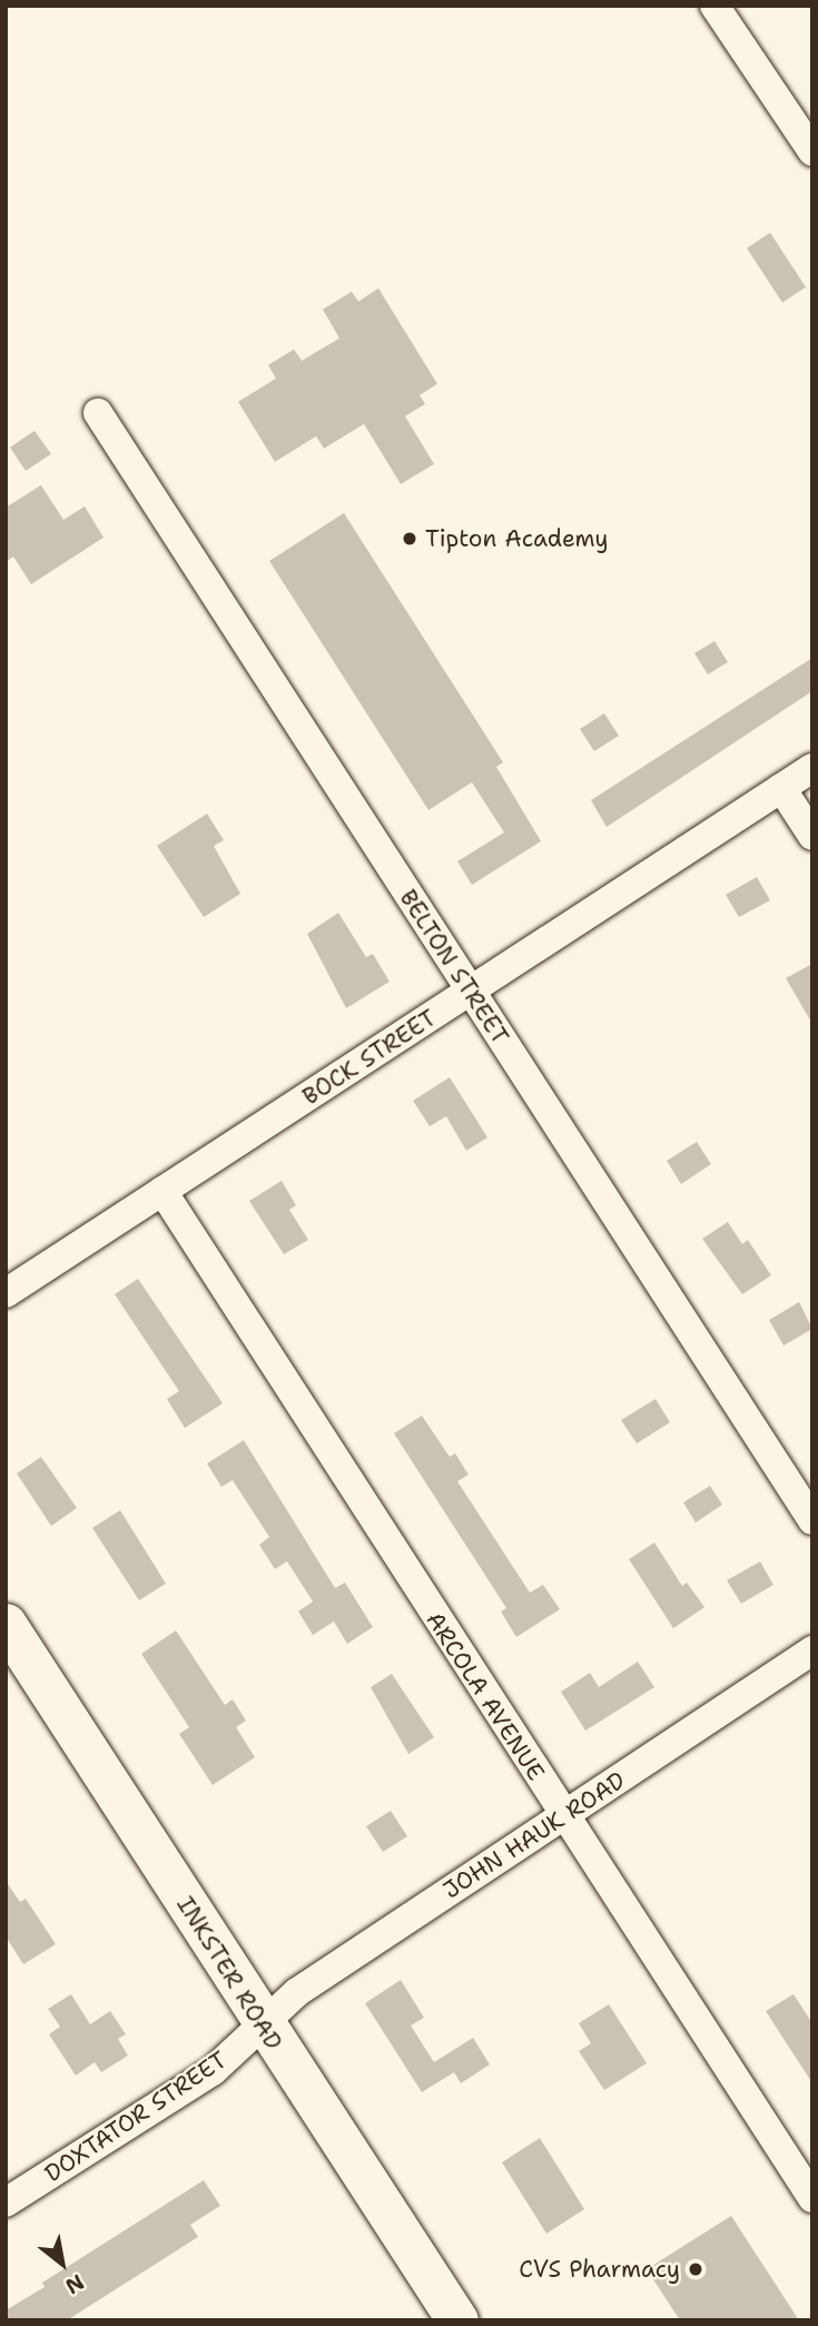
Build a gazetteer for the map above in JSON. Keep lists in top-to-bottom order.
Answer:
{
  "streets": {
    "main road": ["INKSTER ROAD"],
    "street": [
      "BELTON STREET",
      "BOCK STREET",
      "ARCOLA AVENUE",
      "JOHN HAUK ROAD",
      "DOXTATOR STREET"
    ]
  },
  "crossings": [
    ["BELTON STREET", "BOCK STREET"],
    ["BOCK STREET", "ARCOLA AVENUE"],
    ["ARCOLA AVENUE", "JOHN HAUK ROAD"],
    ["JOHN HAUK ROAD", "INKSTER ROAD"],
    ["JOHN HAUK ROAD", "DOXTATOR STREET"],
    ["INKSTER ROAD", "DOXTATOR STREET"]
  ],
  "places": ["Tipton Academy", "CVS Pharmacy"],
  "north": "bottom right"
}
